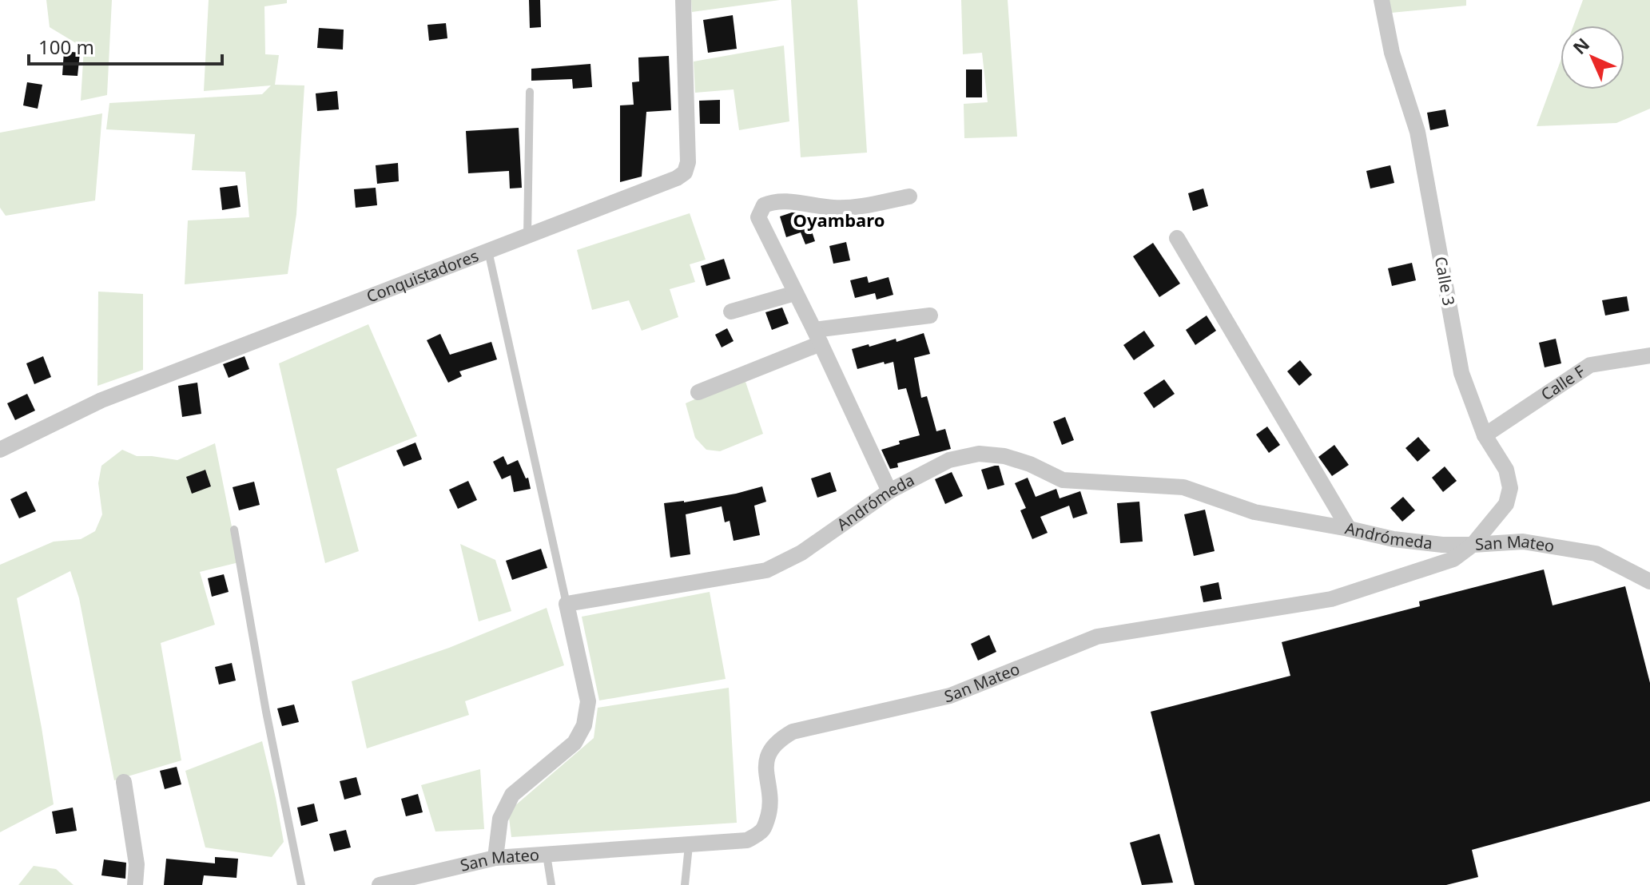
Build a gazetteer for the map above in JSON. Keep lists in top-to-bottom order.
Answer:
{
  "streets": {
    "street": [
      "Conquistadores",
      "Calle 3",
      "Calle F",
      "Andrómeda",
      "San Mateo"
    ]
  },
  "crossings": [
    ["Calle 3", "Calle F"],
    ["Calle 3", "Andrómeda"],
    ["Calle 3", "San Mateo"],
    ["Andrómeda", "San Mateo"]
  ],
  "districts": ["Oyambaro"],
  "scale_bar": "100 m",
  "north": "top left"
}
